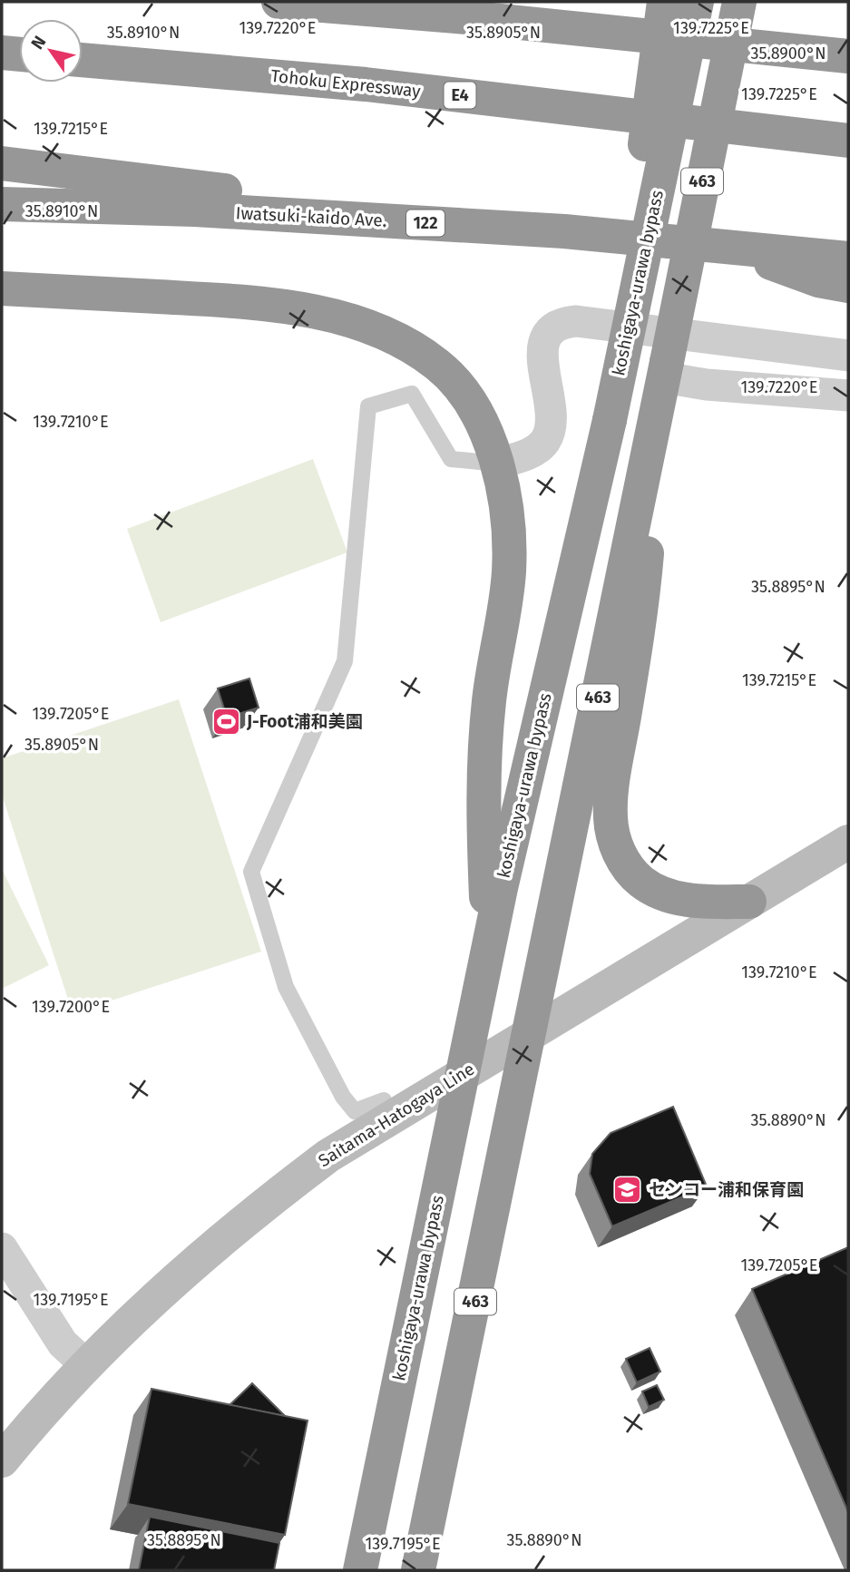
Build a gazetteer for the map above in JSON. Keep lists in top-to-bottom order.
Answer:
{
  "streets": {
    "highway": [
      "Tohoku Expressway",
      "E4",
      "463",
      "Iwatsuki-kaido Ave.",
      "122",
      "koshigaya-urawa bypass"
    ],
    "main road": ["Saitama-Hatogaya Line"]
  },
  "crossings": [
    ["463", "Saitama-Hatogaya Line"],
    ["koshigaya-urawa bypass", "Saitama-Hatogaya Line"]
  ],
  "places": {
    "sports": ["J-Foot浦和美園"],
    "school or university": ["センコー浦和保育園"]
  },
  "north": "top left",
  "coordinates": [
    "139.7220°E",
    "139.7225°E",
    "35.8905°N",
    "35.8910°N",
    "35.8900°N",
    "139.7215°E",
    "139.7210°E",
    "35.8895°N",
    "139.7205°E",
    "139.7200°E",
    "35.8890°N",
    "139.7195°E"
  ]
}
